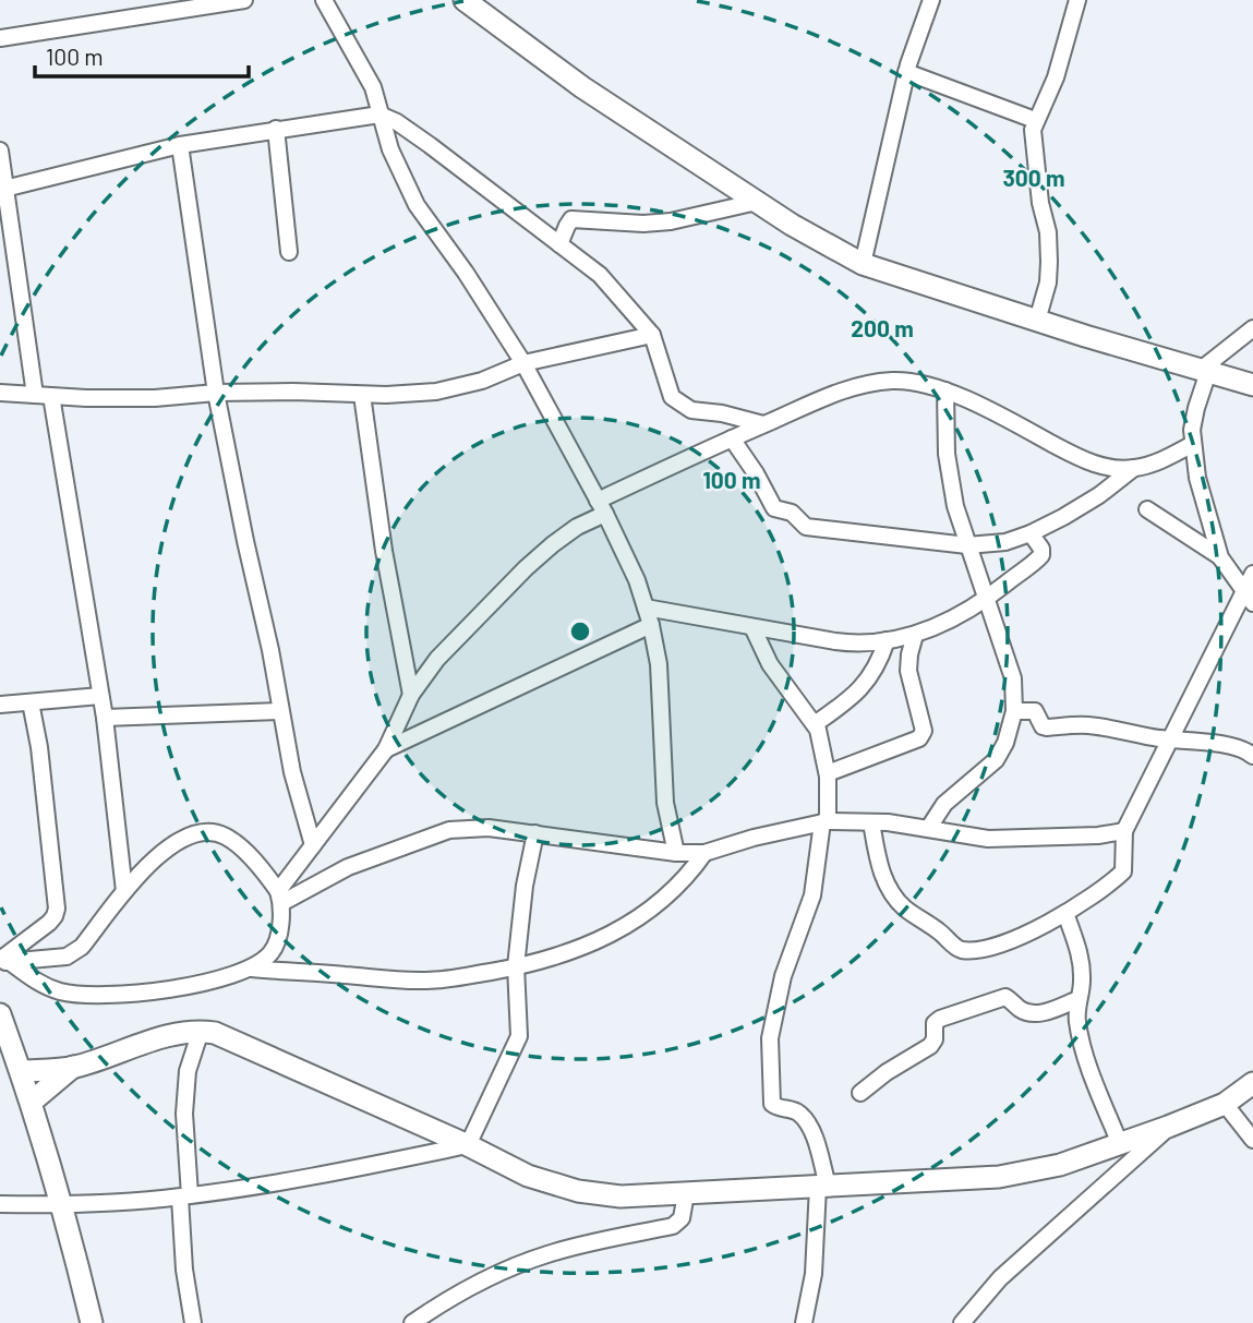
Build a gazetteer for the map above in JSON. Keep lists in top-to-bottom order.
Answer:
{
  "scale_bar": "100 m",
  "rings": ["300 m", "200 m", "100 m"]
}
